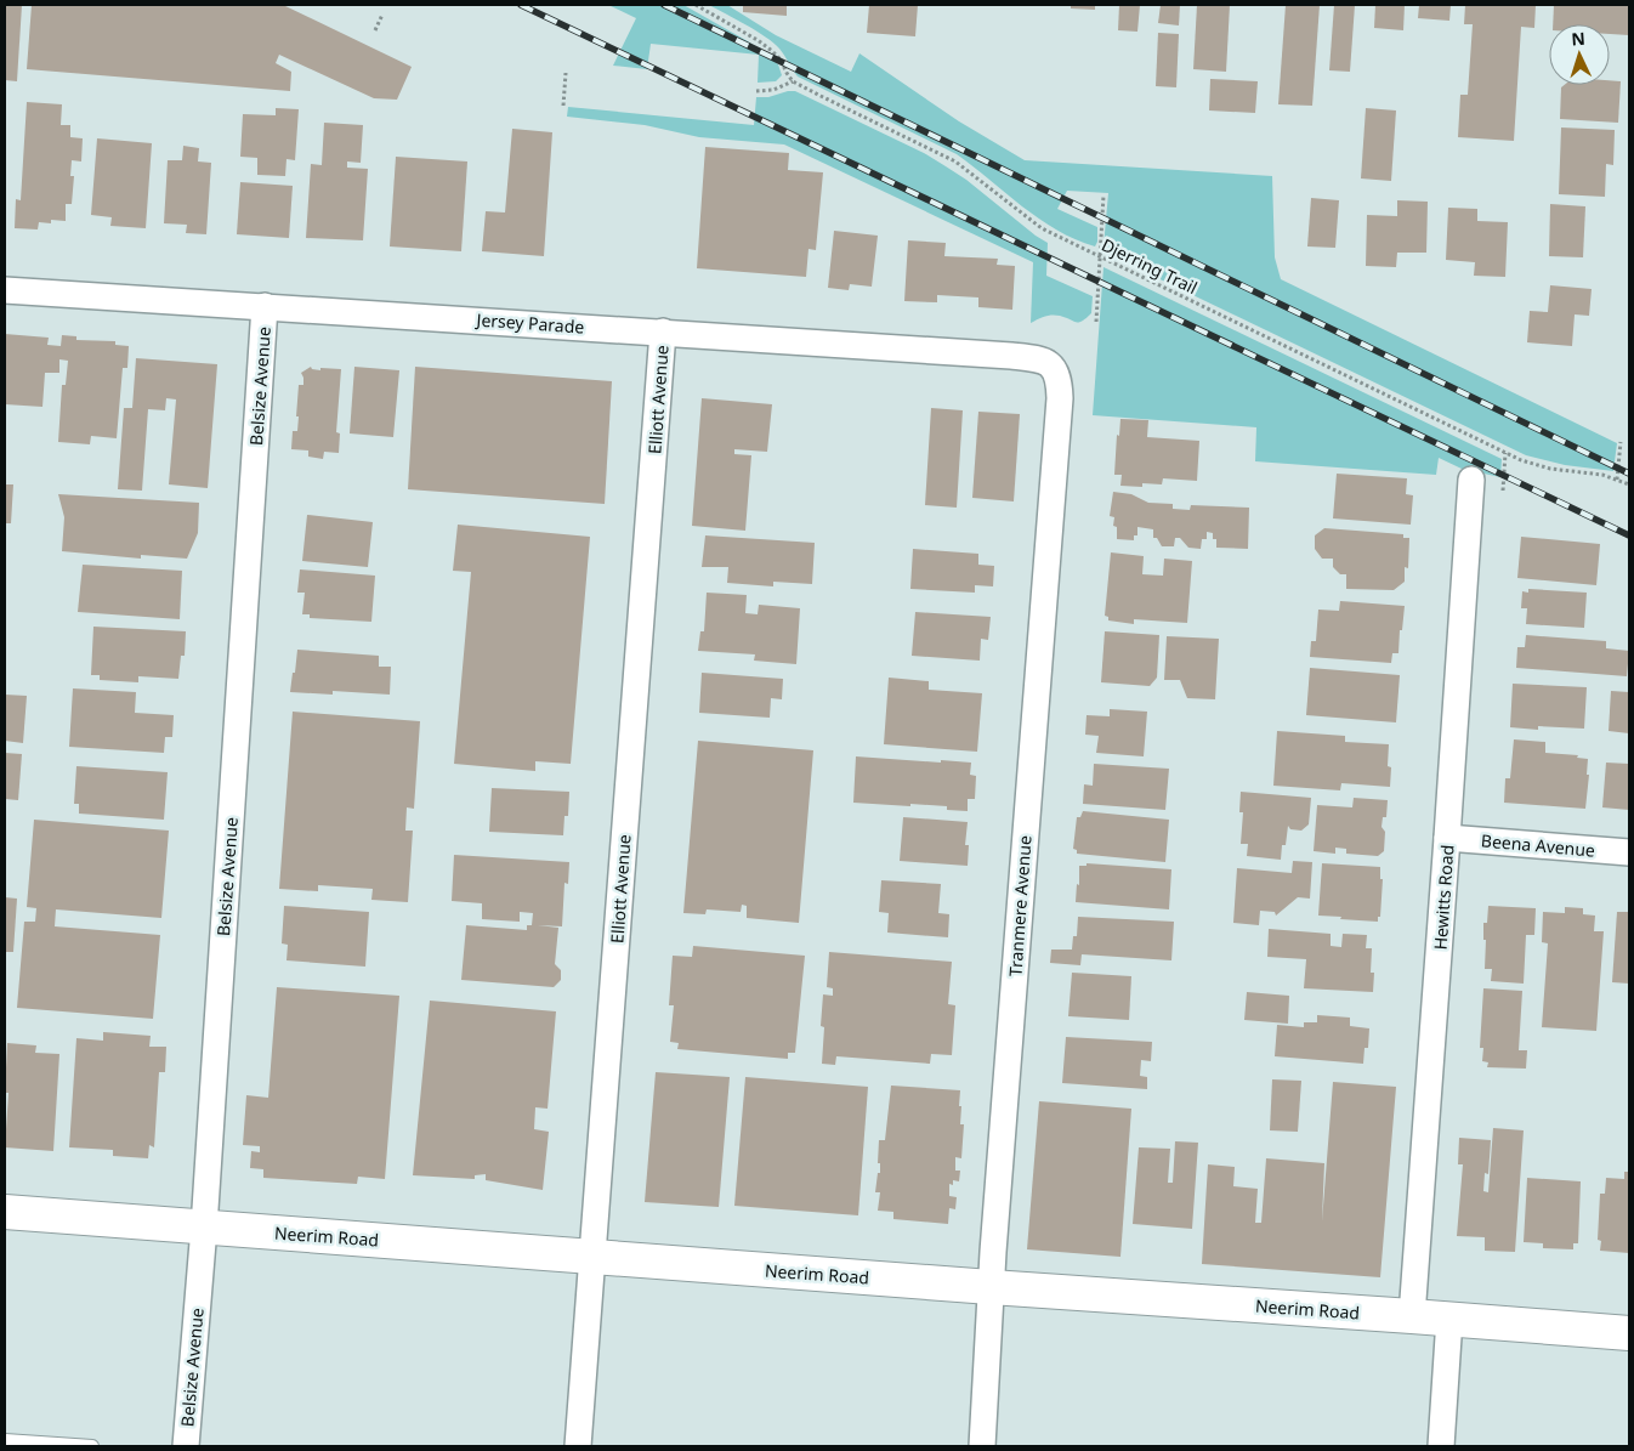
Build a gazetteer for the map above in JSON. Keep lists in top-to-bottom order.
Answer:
{
  "streets": {
    "main road": ["Neerim Road"],
    "street": [
      "Jersey Parade",
      "Belsize Avenue",
      "Elliott Avenue",
      "Beena Avenue",
      "Hewitts Road",
      "Tranmere Avenue"
    ],
    "path": ["Djerring Trail"]
  },
  "crossings": [
    ["Jersey Parade", "Belsize Avenue"],
    ["Jersey Parade", "Elliott Avenue"],
    ["Jersey Parade", "Tranmere Avenue"],
    ["Belsize Avenue", "Neerim Road"],
    ["Elliott Avenue", "Neerim Road"],
    ["Beena Avenue", "Hewitts Road"],
    ["Hewitts Road", "Neerim Road"],
    ["Tranmere Avenue", "Neerim Road"]
  ],
  "north": "top"
}
